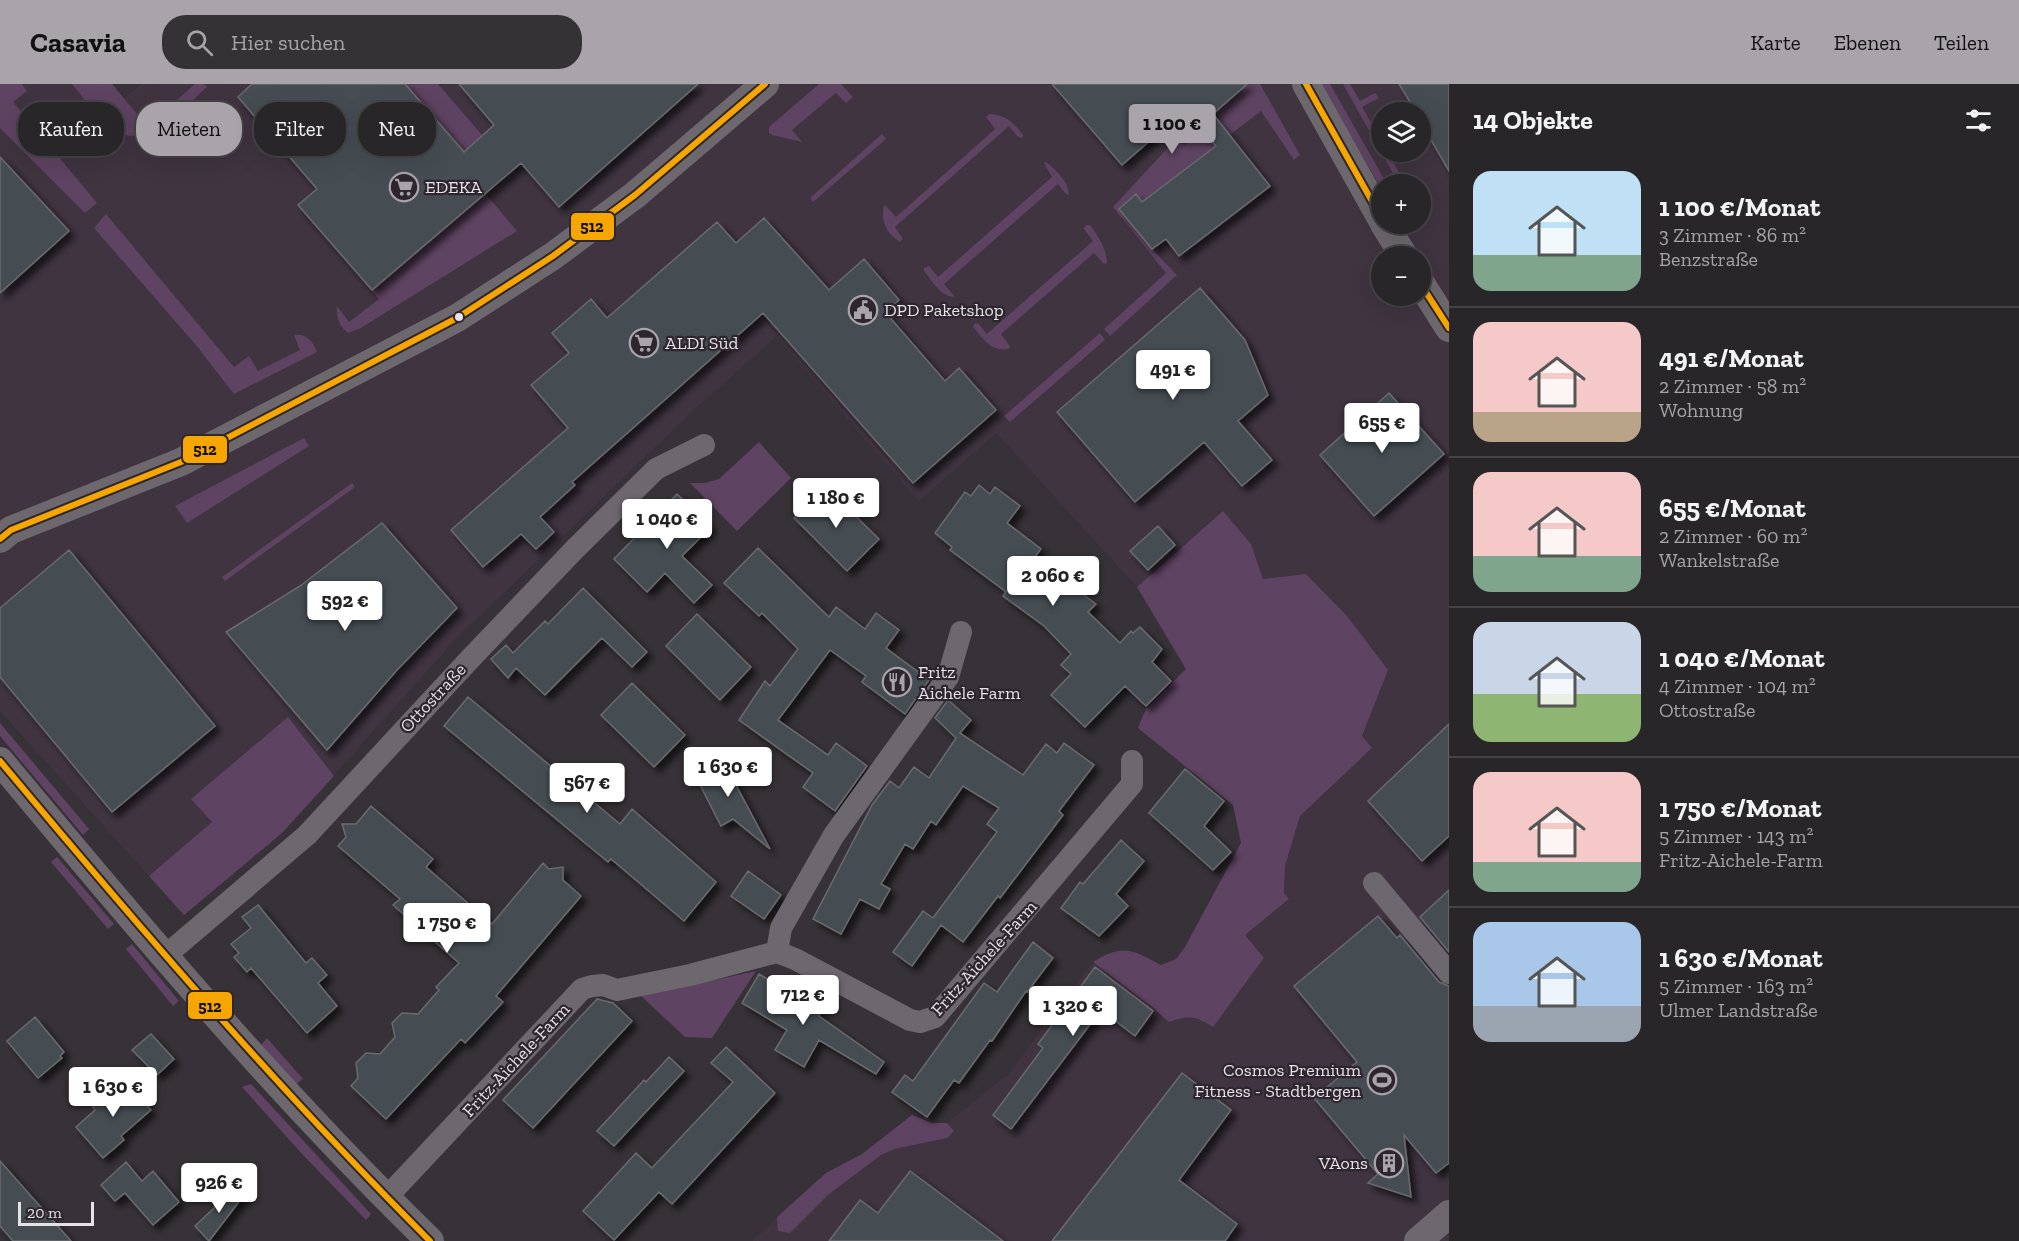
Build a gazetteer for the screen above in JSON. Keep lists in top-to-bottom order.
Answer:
{
  "streets": {
    "street": ["Ottostraße", "Fritz-Aichele-Farm"]
  },
  "places": {
    "supermarket": ["EDEKA", "ALDI Süd"],
    "public building": ["DPD Paketshop"],
    "restaurant": ["Fritz Aichele Farm"],
    "sports": ["Cosmos Premium Fitness - Stadtbergen"],
    "building": ["VAons"]
  },
  "lines": ["transit line 512"],
  "scale_bar": "20 m",
  "page": {
    "header": "Casavia",
    "search": "Hier suchen",
    "nav": ["Karte", "Ebenen", "Teilen"],
    "heading": "14 Objekte",
    "map_buttons": ["+", "−"],
    "chip": [
      "Kaufen",
      "Mieten",
      "Filter",
      "Neu"
    ],
    "price": [
      "1 100 €",
      "491 €",
      "655 €",
      "1 180 €",
      "1 040 €",
      "2 060 €",
      "592 €",
      "1 630 €",
      "567 €",
      "1 750 €",
      "712 €",
      "1 320 €",
      "1 630 €",
      "926 €"
    ],
    "list": [
      {
        "name": "1 100 €/Monat",
        "note": "3 Zimmer · 86 m² · Benzstraße"
      },
      {
        "name": "491 €/Monat",
        "note": "2 Zimmer · 58 m² · Wohnung"
      },
      {
        "name": "655 €/Monat",
        "note": "2 Zimmer · 60 m² · Wankelstraße"
      },
      {
        "name": "1 040 €/Monat",
        "note": "4 Zimmer · 104 m² · Ottostraße"
      },
      {
        "name": "1 750 €/Monat",
        "note": "5 Zimmer · 143 m² · Fritz-Aichele-Farm"
      },
      {
        "name": "1 630 €/Monat",
        "note": "5 Zimmer · 163 m² · Ulmer Landstraße"
      }
    ],
    "scale": "20 m"
  }
}
